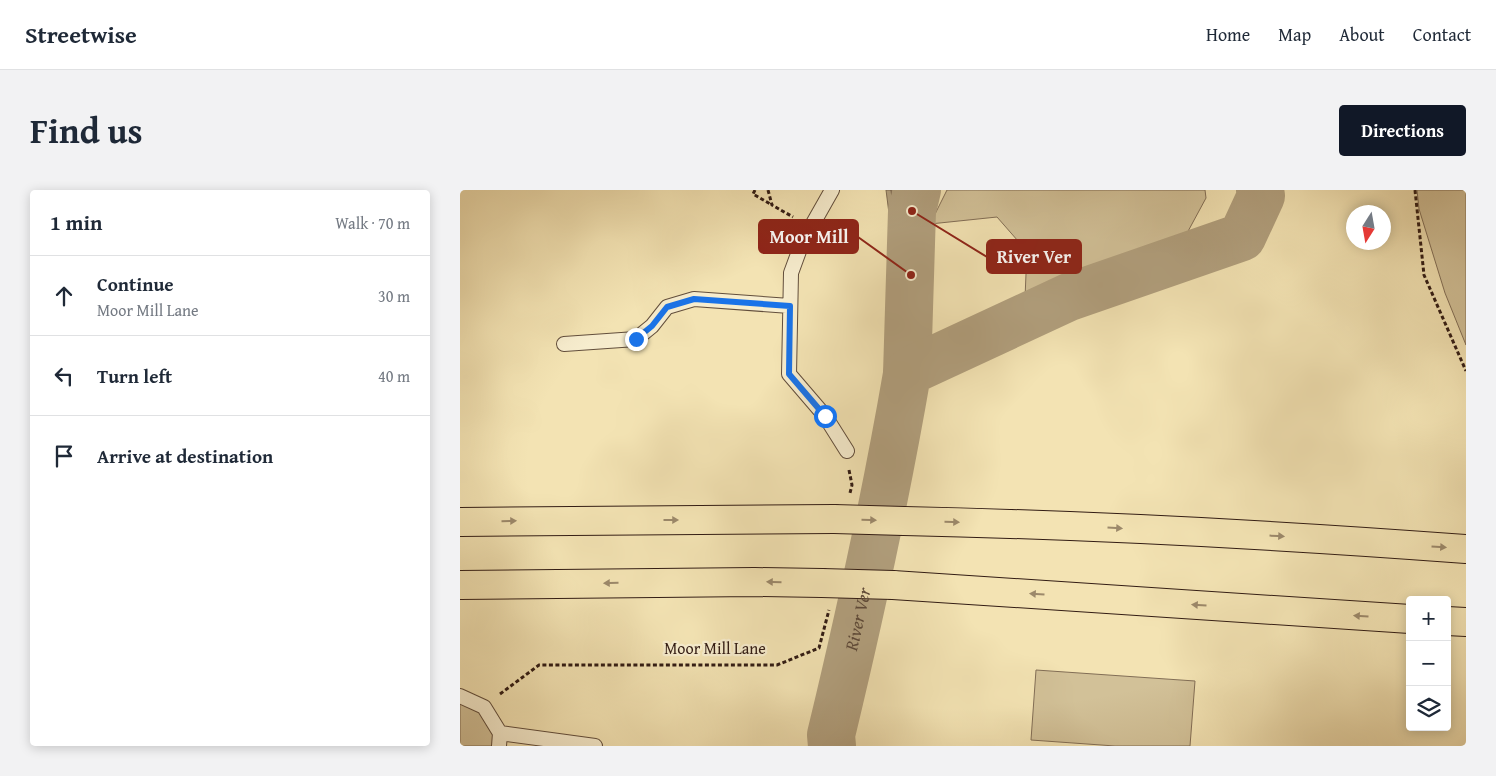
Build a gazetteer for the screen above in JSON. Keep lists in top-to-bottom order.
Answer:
{
  "streets": {
    "path": ["Moor Mill Lane"]
  },
  "water": ["River Ver"],
  "places": ["River Ver", "Moor Mill"],
  "north": "bottom",
  "page": {
    "header": "Streetwise",
    "nav": [
      "Home",
      "Map",
      "About",
      "Contact"
    ],
    "title": "Find us",
    "buttons": "Directions",
    "heading": ["1 min", "Walk · 70 m"],
    "list": [
      ["Continue", "Moor Mill Lane", "30 m"],
      ["Turn left", "40 m"],
      "Arrive at destination"
    ],
    "map_buttons": ["+", "−"]
  }
}
